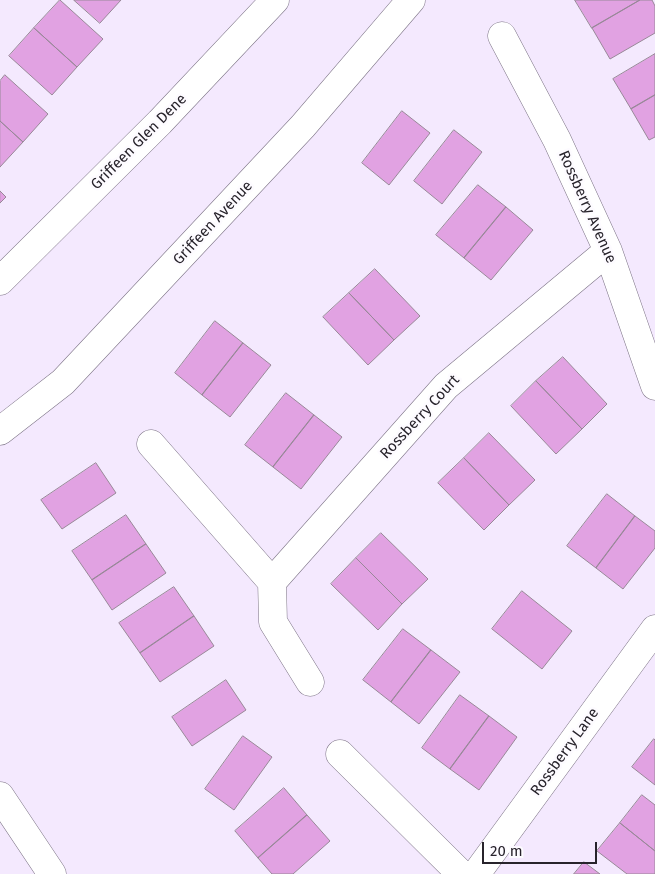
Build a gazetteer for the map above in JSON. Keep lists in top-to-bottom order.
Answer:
{
  "streets": {
    "street": [
      "Griffeen Glen Dene",
      "Rossberry Avenue",
      "Griffeen Avenue",
      "Rossberry Court",
      "Rossberry Lane"
    ]
  },
  "crossings": [
    ["Rossberry Avenue", "Rossberry Court"]
  ],
  "scale_bar": "20 m"
}
